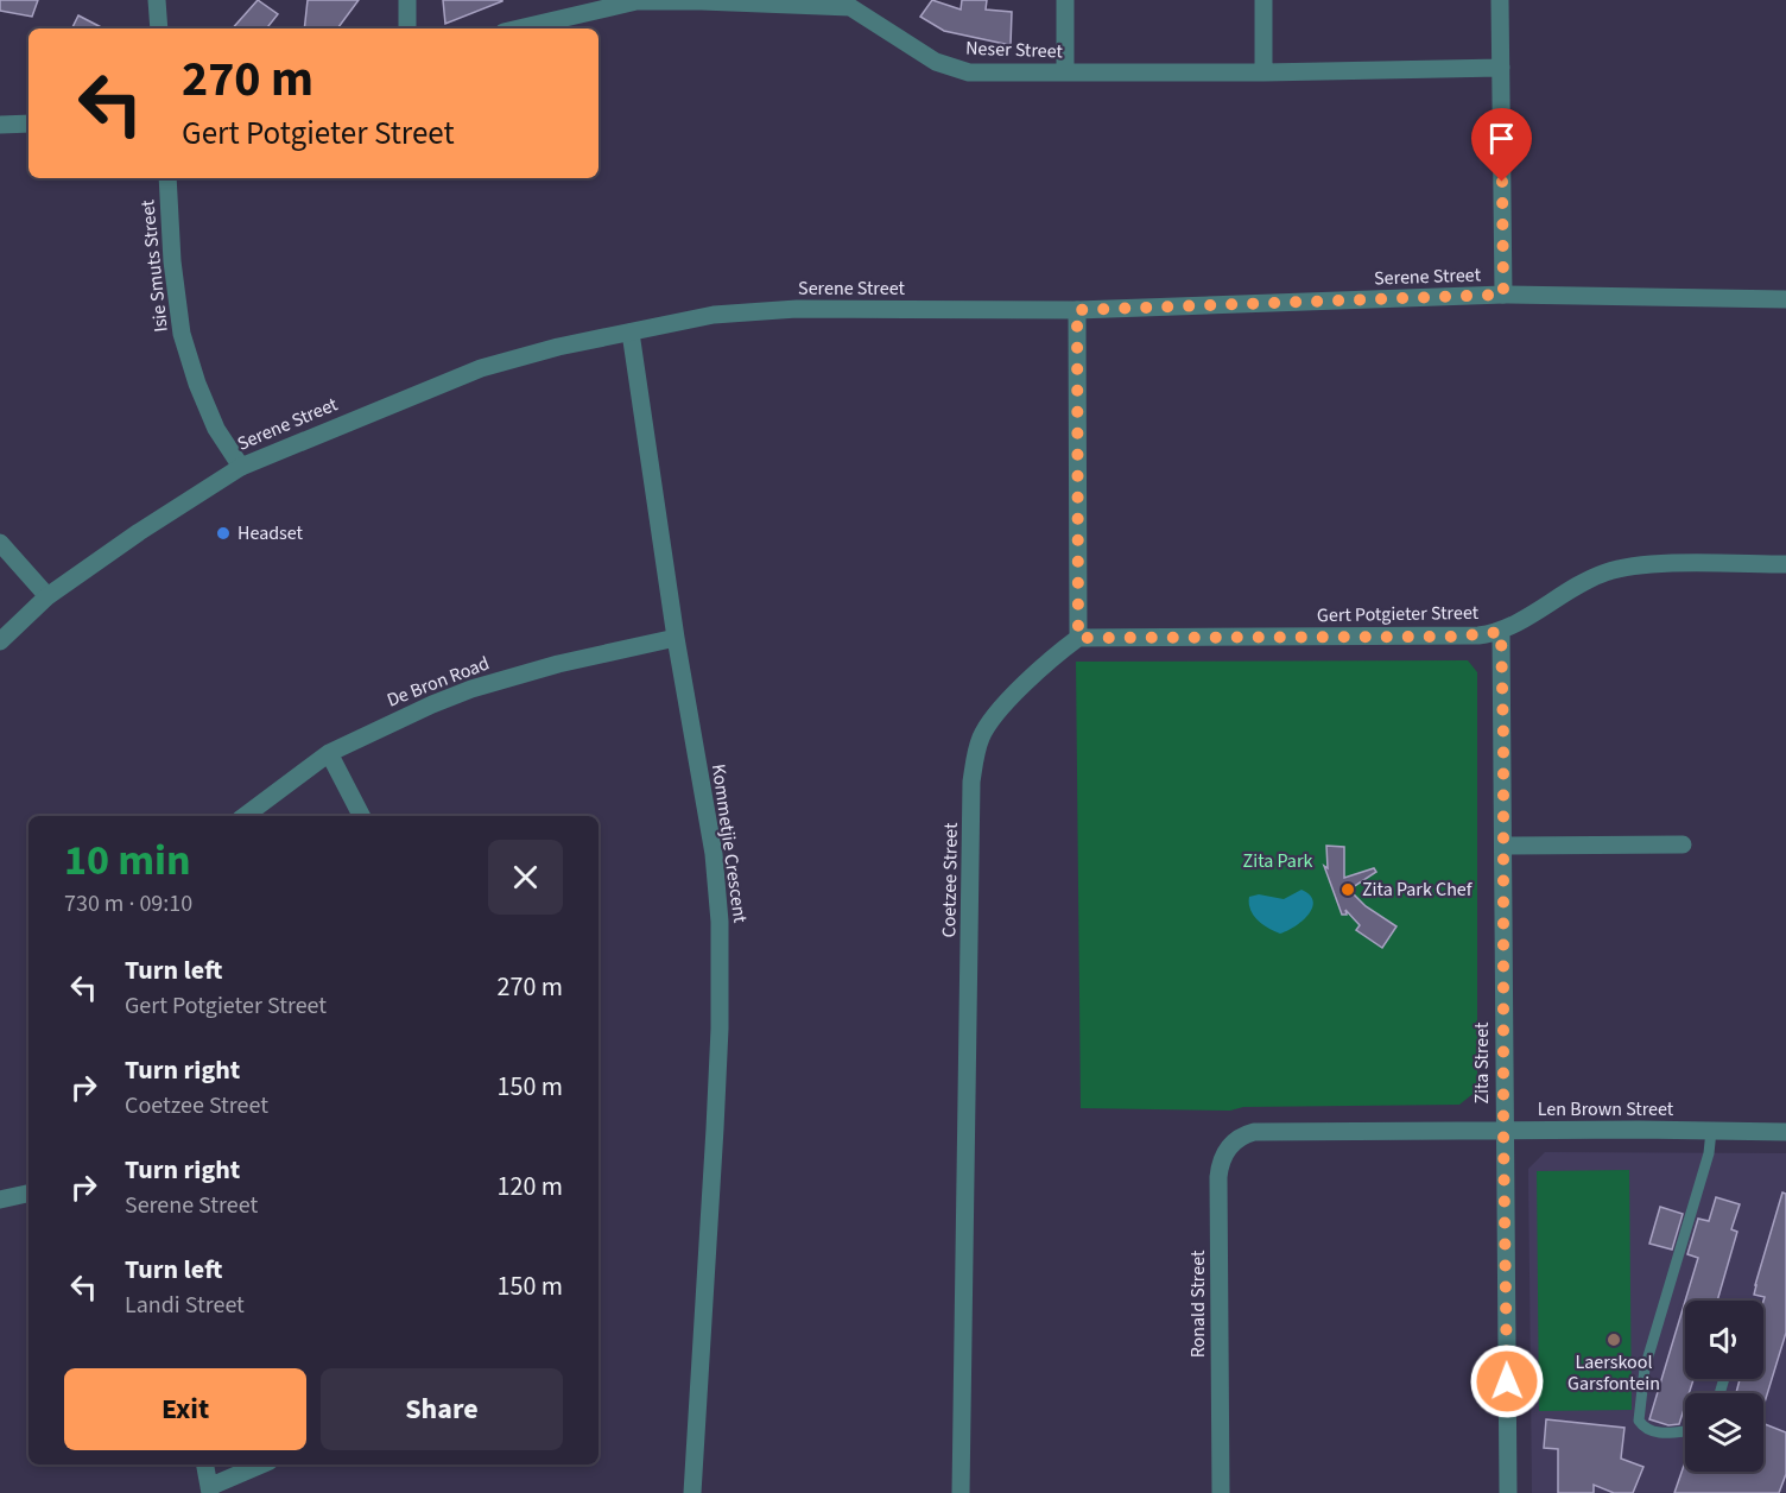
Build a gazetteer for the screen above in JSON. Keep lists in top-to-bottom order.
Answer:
{
  "streets": {
    "street": [
      "Neser Street",
      "Isie Smuts Street",
      "Serene Street",
      "Gert Potgieter Street",
      "De Bron Road",
      "Kommetjie Crescent",
      "Coetzee Street",
      "Zita Street",
      "Len Brown Street",
      "Ronald Street"
    ]
  },
  "crossings": [
    ["Isie Smuts Street", "Serene Street"],
    ["Serene Street", "Kommetjie Crescent"],
    ["Gert Potgieter Street", "Coetzee Street"],
    ["Gert Potgieter Street", "Zita Street"],
    ["De Bron Road", "Kommetjie Crescent"],
    ["Zita Street", "Len Brown Street"],
    ["Len Brown Street", "Ronald Street"]
  ],
  "parks": ["Zita Park"],
  "places": ["Headset", "Zita Park Chef", "Laerskool Garsfontein"],
  "page": {
    "turn": ["270 m", "Gert Potgieter Street"],
    "heading": ["10 min", "730 m · 09:10"],
    "list": [
      {
        "name": "Turn left",
        "note": "Gert Potgieter Street",
        "value": "270 m"
      },
      {
        "name": "Turn right",
        "note": "Coetzee Street",
        "value": "150 m"
      },
      {
        "name": "Turn right",
        "note": "Serene Street",
        "value": "120 m"
      },
      {
        "name": "Turn left",
        "note": "Landi Street",
        "value": "150 m"
      }
    ],
    "buttons": ["Exit", "Share"]
  }
}
